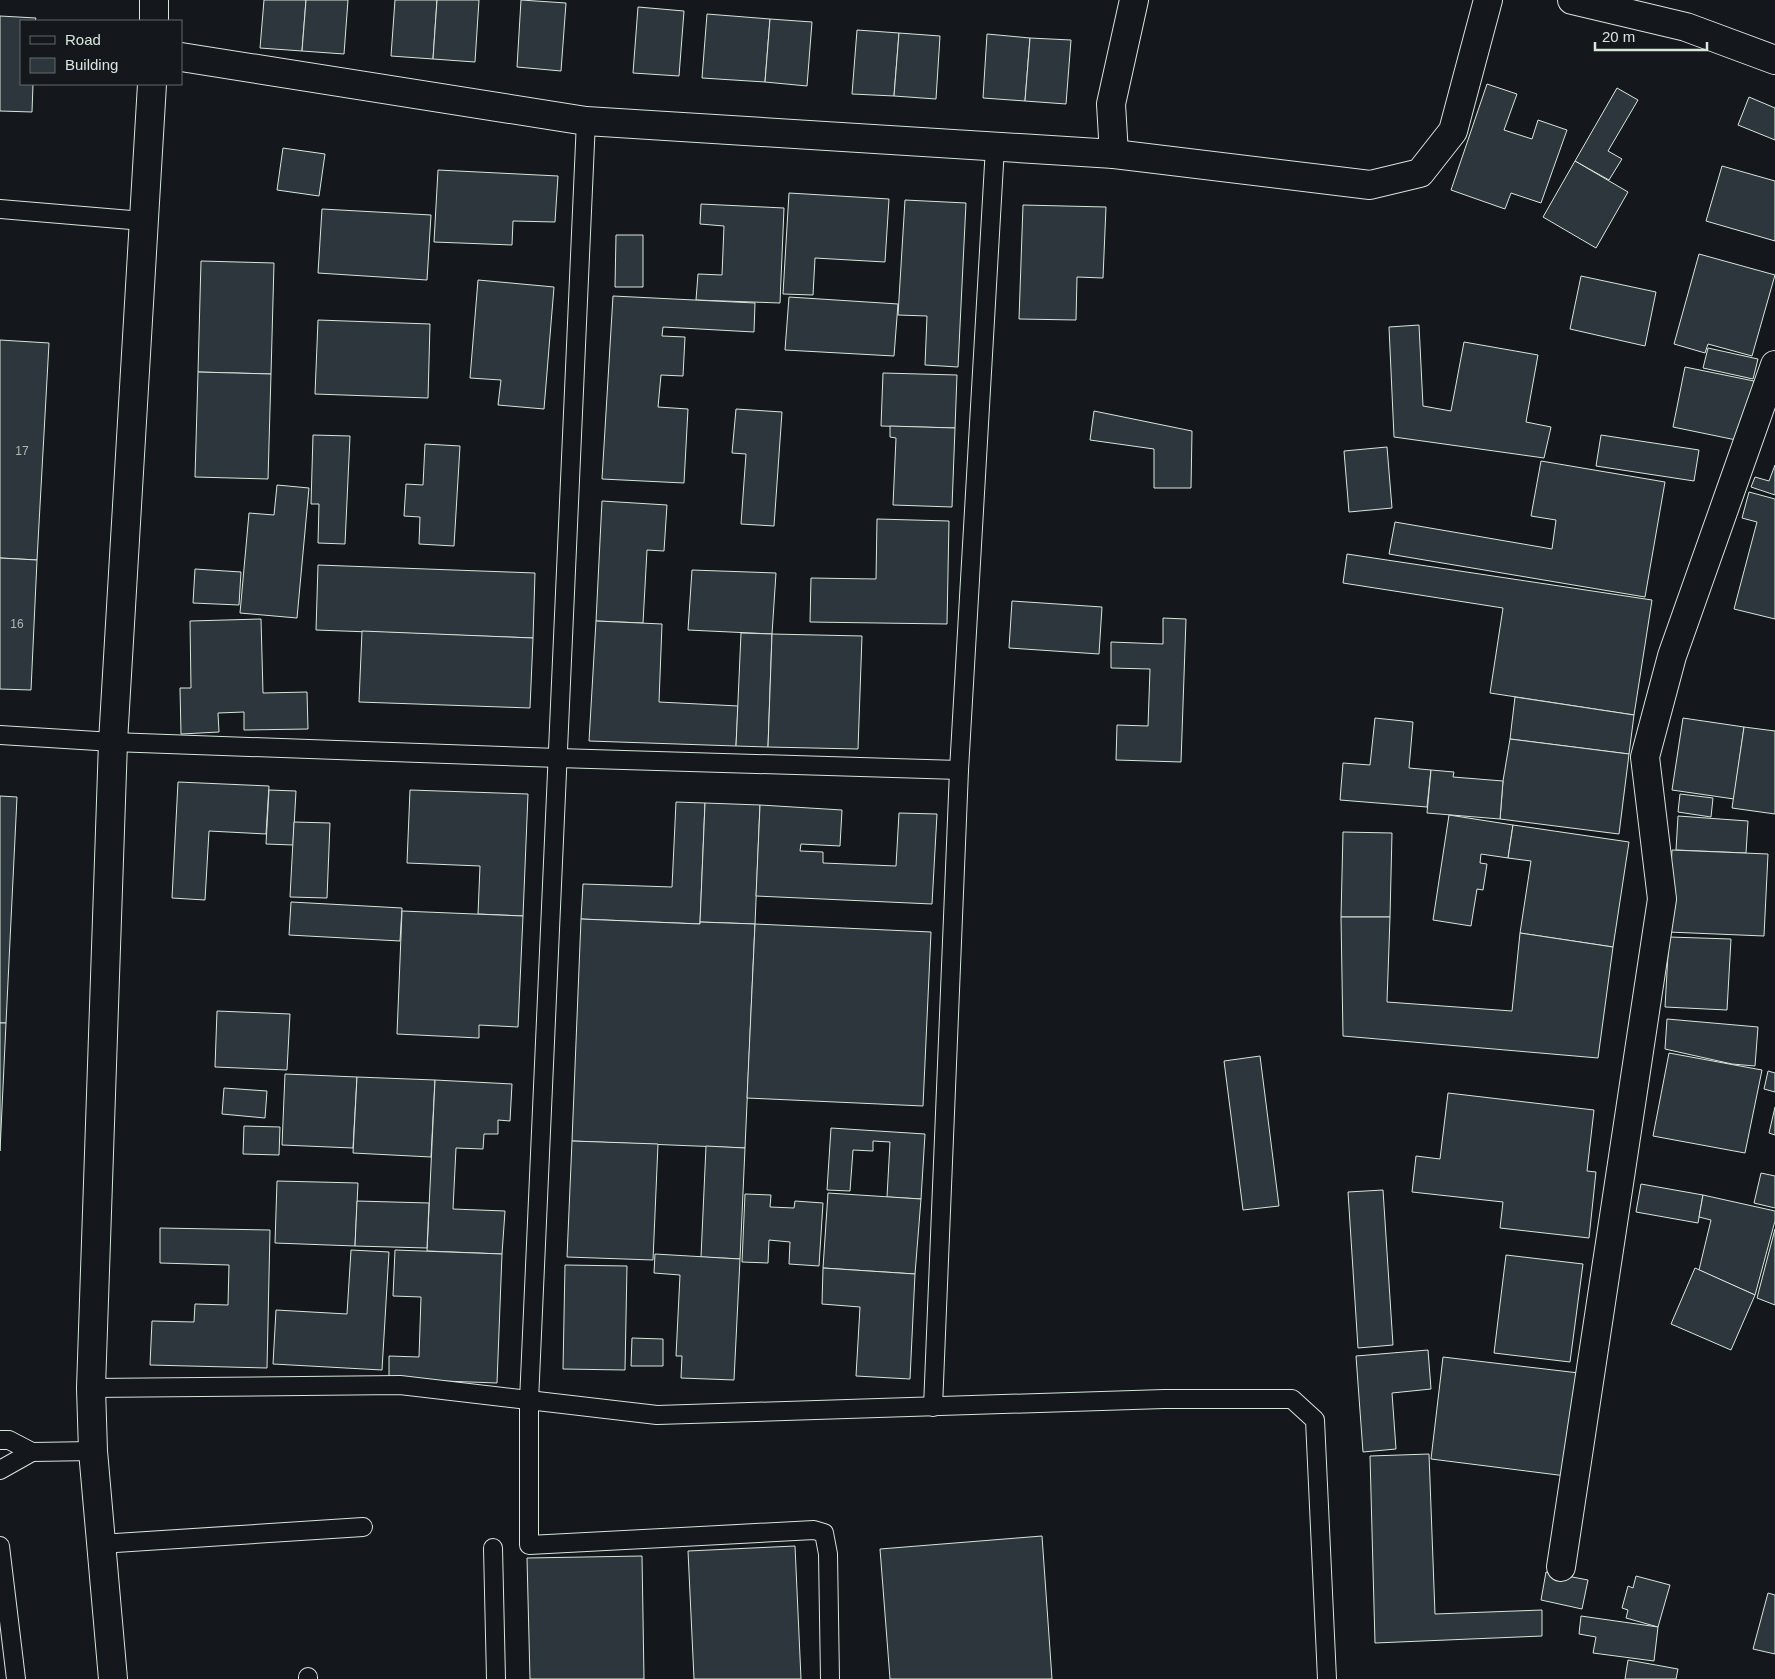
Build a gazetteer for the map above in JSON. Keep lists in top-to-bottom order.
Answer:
{
  "house_numbers": ["17", "16"],
  "legend": ["Road", "Building"],
  "scale_bar": "20 m"
}
